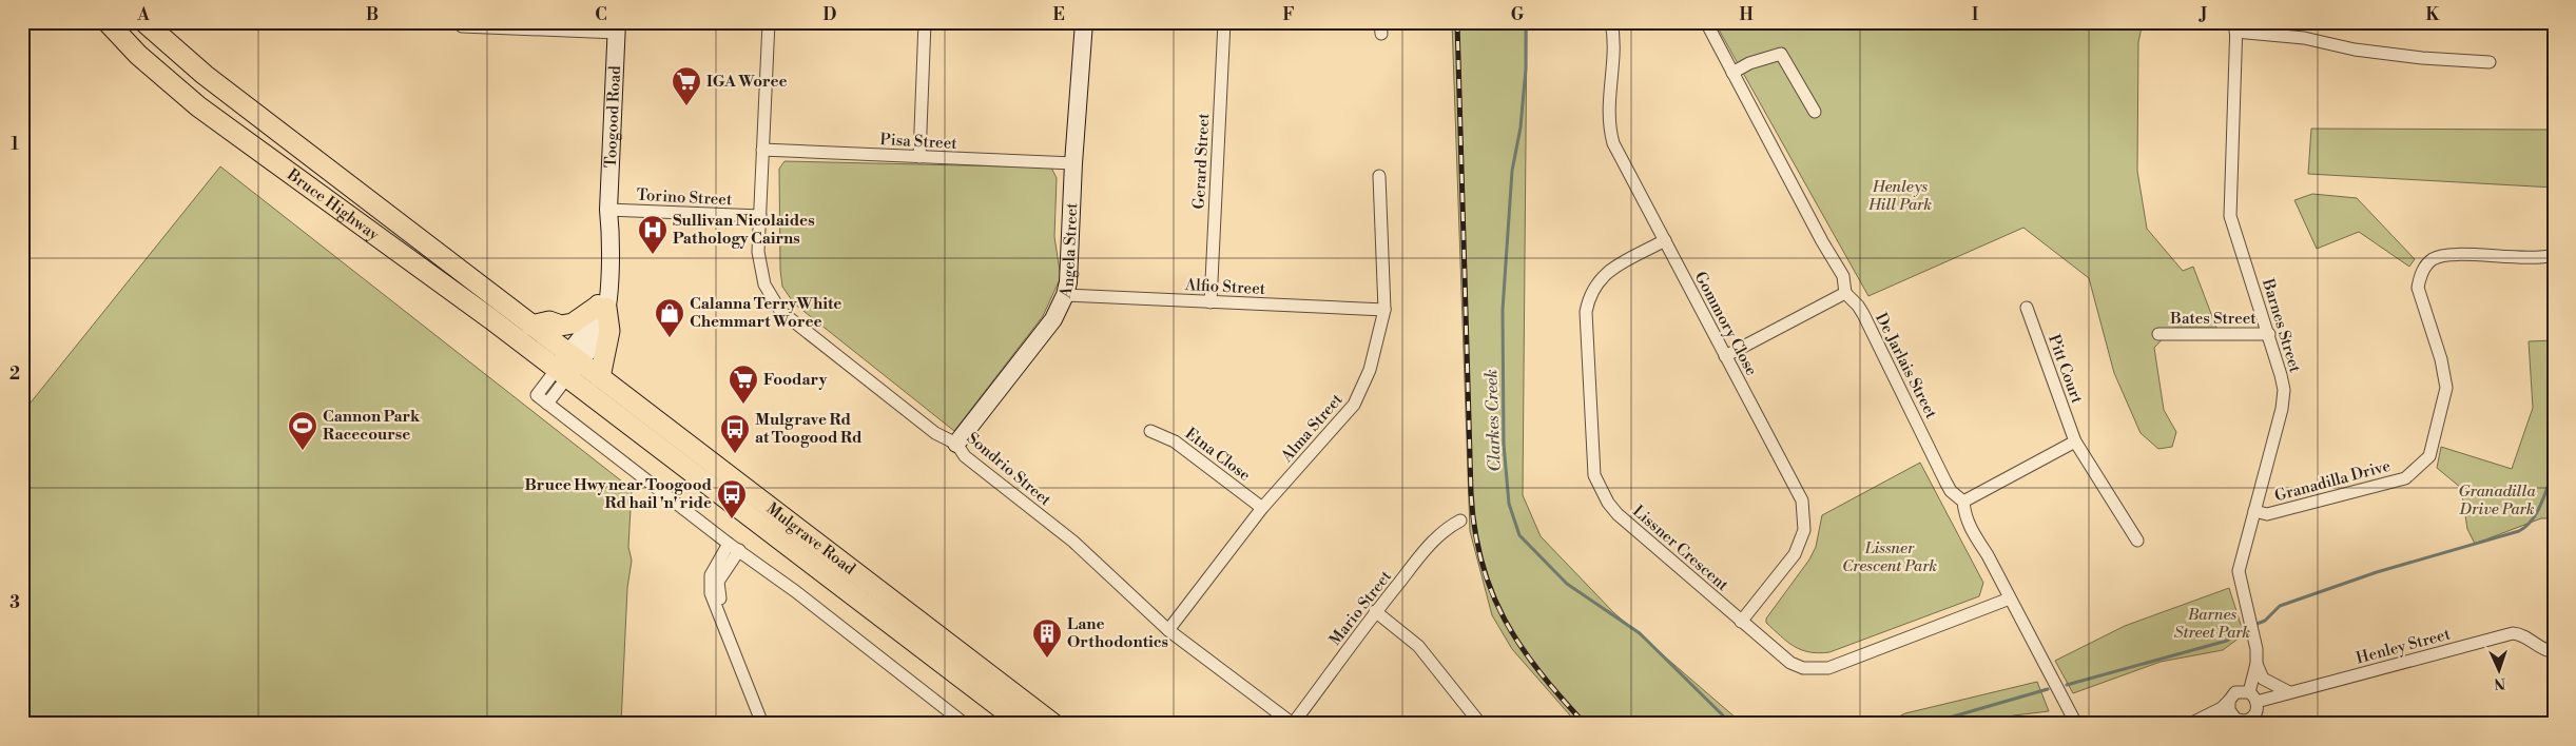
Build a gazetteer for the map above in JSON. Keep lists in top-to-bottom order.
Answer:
{
  "streets": {
    "main road": ["Bruce Highway", "Mulgrave Road"],
    "street": [
      "Toogood Road",
      "Pisa Street",
      "Gerard Street",
      "Torino Street",
      "Angela Street",
      "Alfio Street",
      "Bates Street",
      "Gommory Close",
      "Barnes Street",
      "De Jarlais Street",
      "Pitt Court",
      "Alma Street",
      "Etna Close",
      "Sondrio Street",
      "Granadilla Drive",
      "Lissner Crescent",
      "Mario Street",
      "Henley Street"
    ]
  },
  "crossings": [
    ["Toogood Road", "Torino Street"],
    ["Toogood Road", "Bruce Highway"],
    ["Toogood Road", "Mulgrave Road"],
    ["Pisa Street", "Angela Street"],
    ["Pisa Street", "Sondrio Street"],
    ["Gerard Street", "Alfio Street"],
    ["Torino Street", "Sondrio Street"],
    ["Bruce Highway", "Mulgrave Road"],
    ["Angela Street", "Alfio Street"],
    ["Angela Street", "Sondrio Street"],
    ["Alfio Street", "Alma Street"],
    ["Bates Street", "Barnes Street"],
    ["Gommory Close", "Lissner Crescent"],
    ["Barnes Street", "Granadilla Drive"],
    ["Barnes Street", "Henley Street"],
    ["De Jarlais Street", "Lissner Crescent"],
    ["Alma Street", "Etna Close"],
    ["Alma Street", "Sondrio Street"],
    ["Sondrio Street", "Mario Street"]
  ],
  "water": ["Clarkes Creek"],
  "parks": [
    "Henleys Hill Park",
    "Granadilla Drive Park",
    "Lissner Crescent Park",
    "Barnes Street Park"
  ],
  "places": {
    "supermarket": ["IGA Woree", "Foodary"],
    "hospital": ["Sullivan Nicolaides Pathology Cairns"],
    "shop": ["Calanna TerryWhite Chemmart Woree"],
    "sports": ["Cannon Park Racecourse"],
    "bus stop": ["Mulgrave Rd at Toogood Rd", "Bruce Hwy near Toogood Rd hail 'n' ride"],
    "building": ["Lane Orthodontics"]
  },
  "north": "bottom",
  "grid": {
    "columns": [
      "A",
      "B",
      "C",
      "D",
      "E",
      "F",
      "G",
      "H",
      "I",
      "J",
      "K"
    ],
    "rows": ["1", "2", "3"]
  }
}
